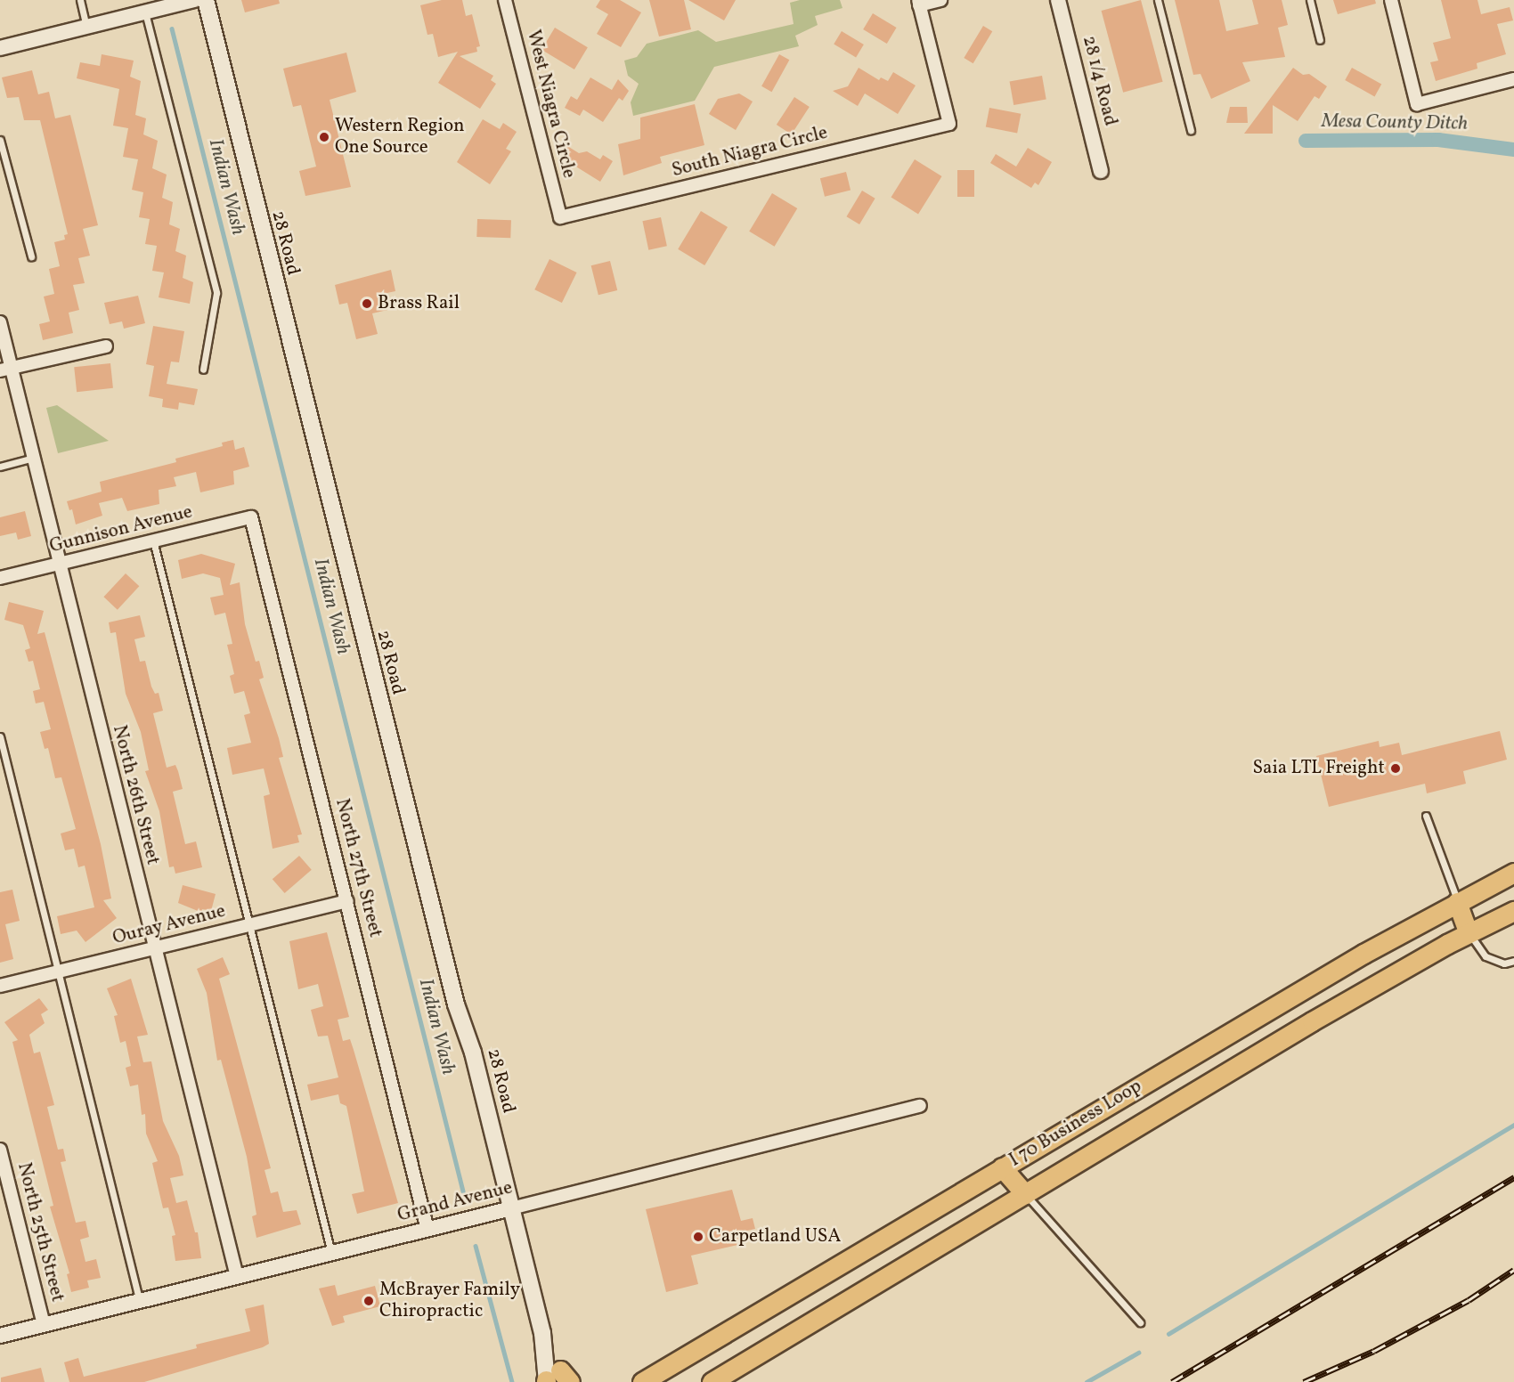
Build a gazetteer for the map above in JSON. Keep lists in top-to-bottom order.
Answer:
{
  "streets": {
    "main road": ["28 Road", "I 70 Business Loop"],
    "street": [
      "28 1/4 Road",
      "West Niagra Circle",
      "South Niagra Circle",
      "Gunnison Avenue",
      "North 26th Street",
      "North 27th Street",
      "Ouray Avenue",
      "Grand Avenue",
      "North 25th Street"
    ]
  },
  "crossings": [
    ["West Niagra Circle", "South Niagra Circle"],
    ["28 Road", "Grand Avenue"],
    ["Gunnison Avenue", "North 26th Street"],
    ["Gunnison Avenue", "North 27th Street"],
    ["North 26th Street", "Ouray Avenue"],
    ["North 26th Street", "Grand Avenue"],
    ["North 27th Street", "Ouray Avenue"],
    ["North 27th Street", "Grand Avenue"],
    ["Grand Avenue", "North 25th Street"]
  ],
  "water": ["Mesa County Ditch", "Indian Wash"],
  "places": [
    "Western Region One Source",
    "Brass Rail",
    "Saia LTL Freight",
    "Carpetland USA",
    "McBrayer Family Chiropractic"
  ]
}
